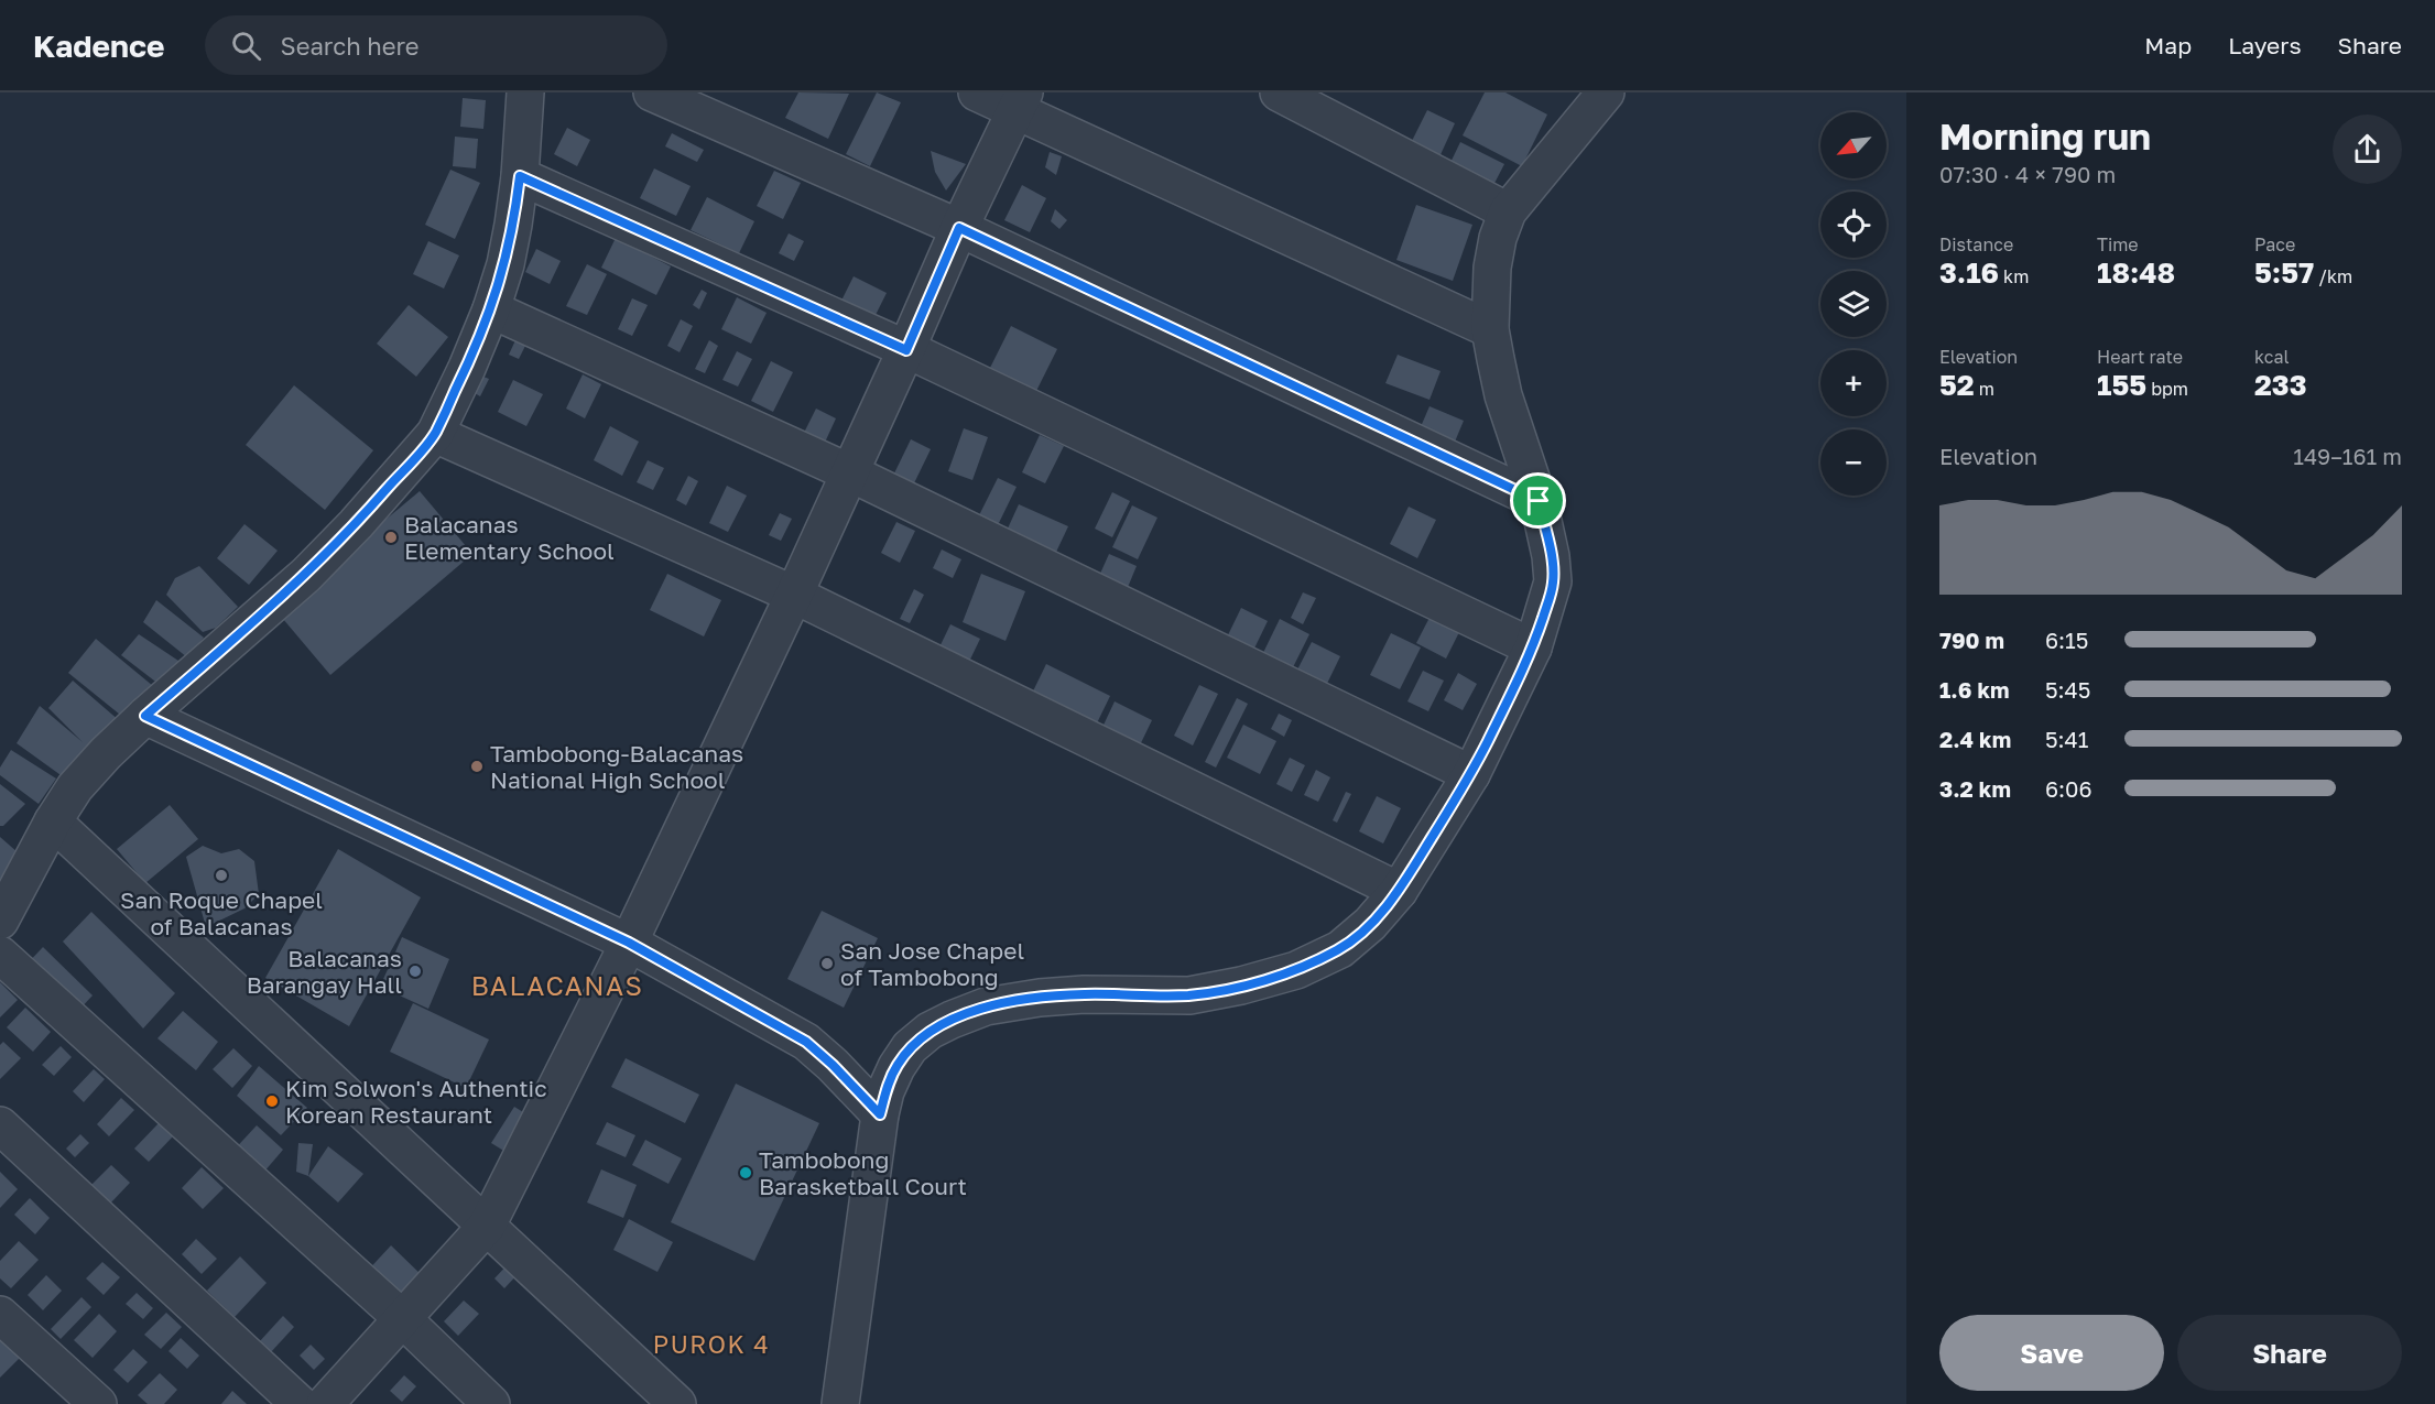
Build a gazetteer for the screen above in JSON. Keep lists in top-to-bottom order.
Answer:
{
  "districts": ["BALACANAS", "PUROK 4"],
  "places": [
    "Balacanas Elementary School",
    "Tambobong-Balacanas National High School",
    "San Roque Chapel of Balacanas",
    "San Jose Chapel of Tambobong",
    "Balacanas Barangay Hall",
    "Kim Solwon's Authentic Korean Restaurant",
    "Tambobong Barasketball Court"
  ],
  "north": "bottom left",
  "page": {
    "header": "Kadence",
    "search": "Search here",
    "nav": ["Map", "Layers", "Share"],
    "heading": ["Morning run", "07:30 · 4 × 790 m"],
    "map_buttons": ["+", "−"],
    "stats": [
      ["Distance", "3.16 km"],
      ["Time", "18:48"],
      ["Pace", "5:57 /km"],
      ["Elevation", "52 m"],
      ["Heart rate", "155 bpm"],
      ["kcal", "233"]
    ],
    "chart": ["Elevation", "149–161 m"],
    "list": [
      {
        "name": "790 m",
        "note": "6:15"
      },
      {
        "name": "1.6 km",
        "note": "5:45"
      },
      {
        "name": "2.4 km",
        "note": "5:41"
      },
      {
        "name": "3.2 km",
        "note": "6:06"
      }
    ],
    "buttons": ["Save", "Share"]
  }
}
